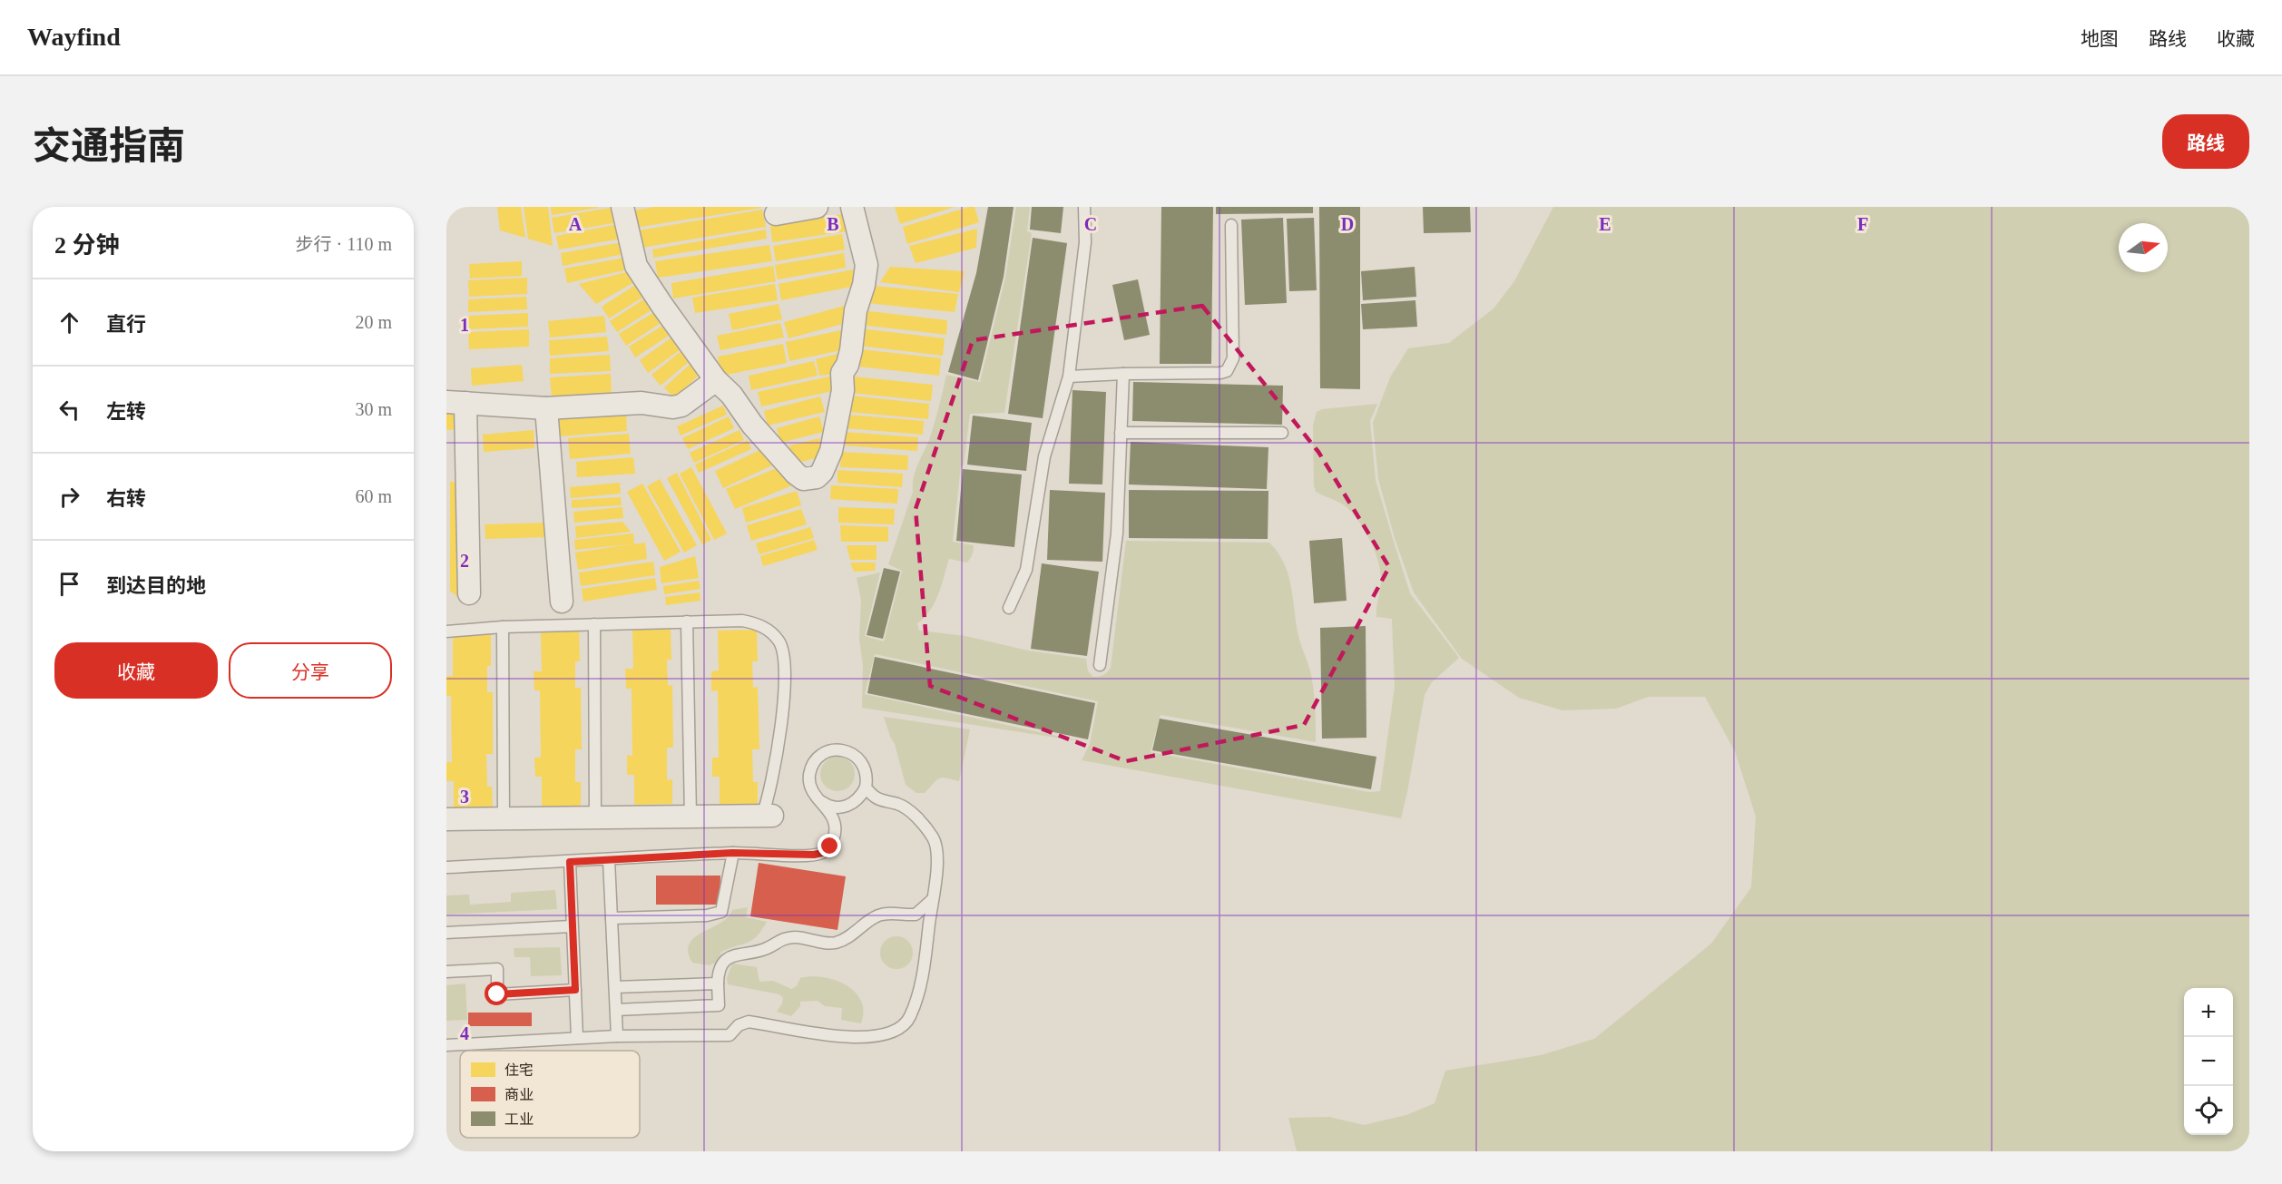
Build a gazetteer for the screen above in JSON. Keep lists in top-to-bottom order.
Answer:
{
  "legend": ["住宅", "商业", "工业"],
  "north": "right",
  "page": {
    "header": "Wayfind",
    "nav": ["地图", "路线", "收藏"],
    "title": "交通指南",
    "buttons": [
      "路线",
      ["收藏", "分享"]
    ],
    "heading": ["2 分钟", "步行 · 110 m"],
    "list": [
      ["直行", "20 m"],
      ["左转", "30 m"],
      ["右转", "60 m"],
      "到达目的地"
    ],
    "map_buttons": ["+", "−"]
  },
  "grid": {
    "columns": [
      "A",
      "B",
      "C",
      "D",
      "E",
      "F"
    ],
    "rows": [
      "1",
      "2",
      "3",
      "4"
    ]
  }
}
